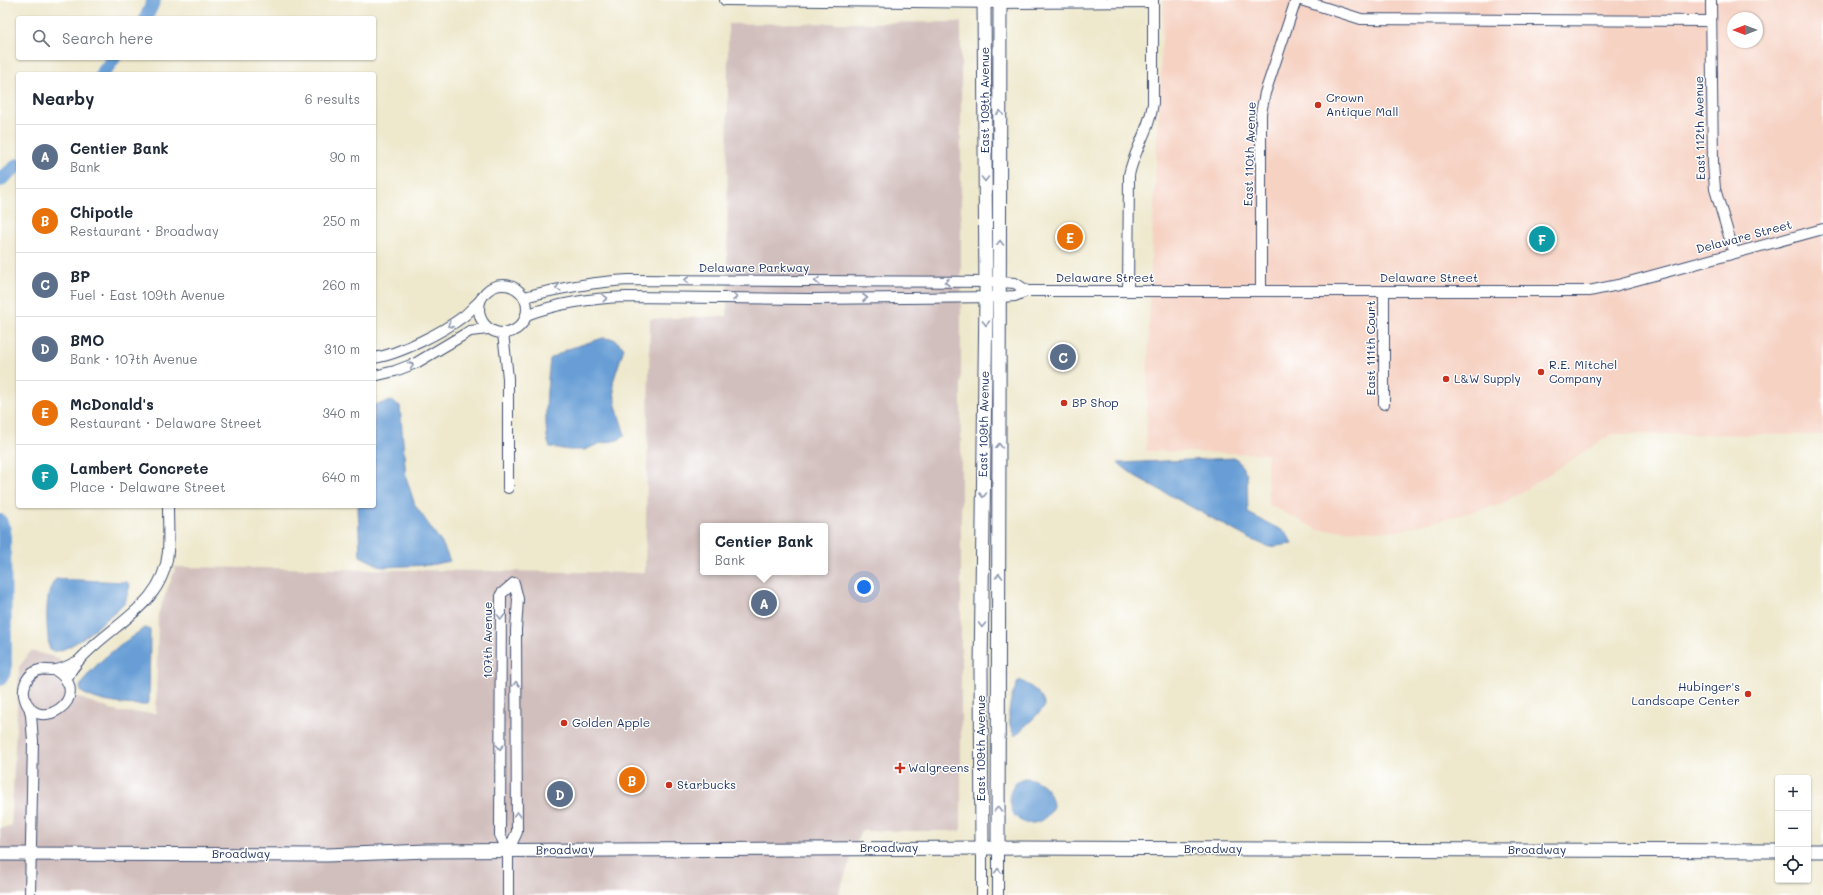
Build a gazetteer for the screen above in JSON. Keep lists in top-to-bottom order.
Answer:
{
  "streets": {
    "main road": ["East 109th Avenue", "Broadway"],
    "street": [
      "East 112th Avenue",
      "East 110th Avenue",
      "Delaware Street",
      "Delaware Parkway",
      "East 111th Court",
      "107th Avenue"
    ]
  },
  "crossings": [
    ["East 109th Avenue", "Delaware Street"],
    ["East 109th Avenue", "Delaware Parkway"],
    ["East 109th Avenue", "Broadway"],
    ["East 112th Avenue", "Delaware Street"],
    ["East 110th Avenue", "Delaware Street"],
    ["Delaware Street", "Delaware Parkway"],
    ["Delaware Street", "East 111th Court"],
    ["107th Avenue", "Broadway"]
  ],
  "places": {
    "other": [
      "Crown Antique Mall",
      "R.E. Mitchel Company",
      "L&W Supply",
      "BP Shop",
      "Hubinger's Landscape Center",
      "Golden Apple",
      "Starbucks"
    ],
    "health": ["Walgreens"]
  },
  "north": "left",
  "page": {
    "search": "Search here",
    "heading": ["Nearby", "6 results"],
    "list": [
      {
        "mark": "A",
        "name": "Centier Bank",
        "note": "Bank",
        "value": "90 m"
      },
      {
        "mark": "B",
        "name": "Chipotle",
        "note": "Restaurant · Broadway",
        "value": "250 m"
      },
      {
        "mark": "C",
        "name": "BP",
        "note": "Fuel · East 109th Avenue",
        "value": "260 m"
      },
      {
        "mark": "D",
        "name": "BMO",
        "note": "Bank · 107th Avenue",
        "value": "310 m"
      },
      {
        "mark": "E",
        "name": "McDonald's",
        "note": "Restaurant · Delaware Street",
        "value": "340 m"
      },
      {
        "mark": "F",
        "name": "Lambert Concrete",
        "note": "Place · Delaware Street",
        "value": "640 m"
      }
    ],
    "pins": [
      "E",
      "F",
      "C",
      "A",
      "B",
      "D"
    ],
    "popup": ["Centier Bank", "Bank"],
    "map_buttons": ["+", "−"]
  }
}
